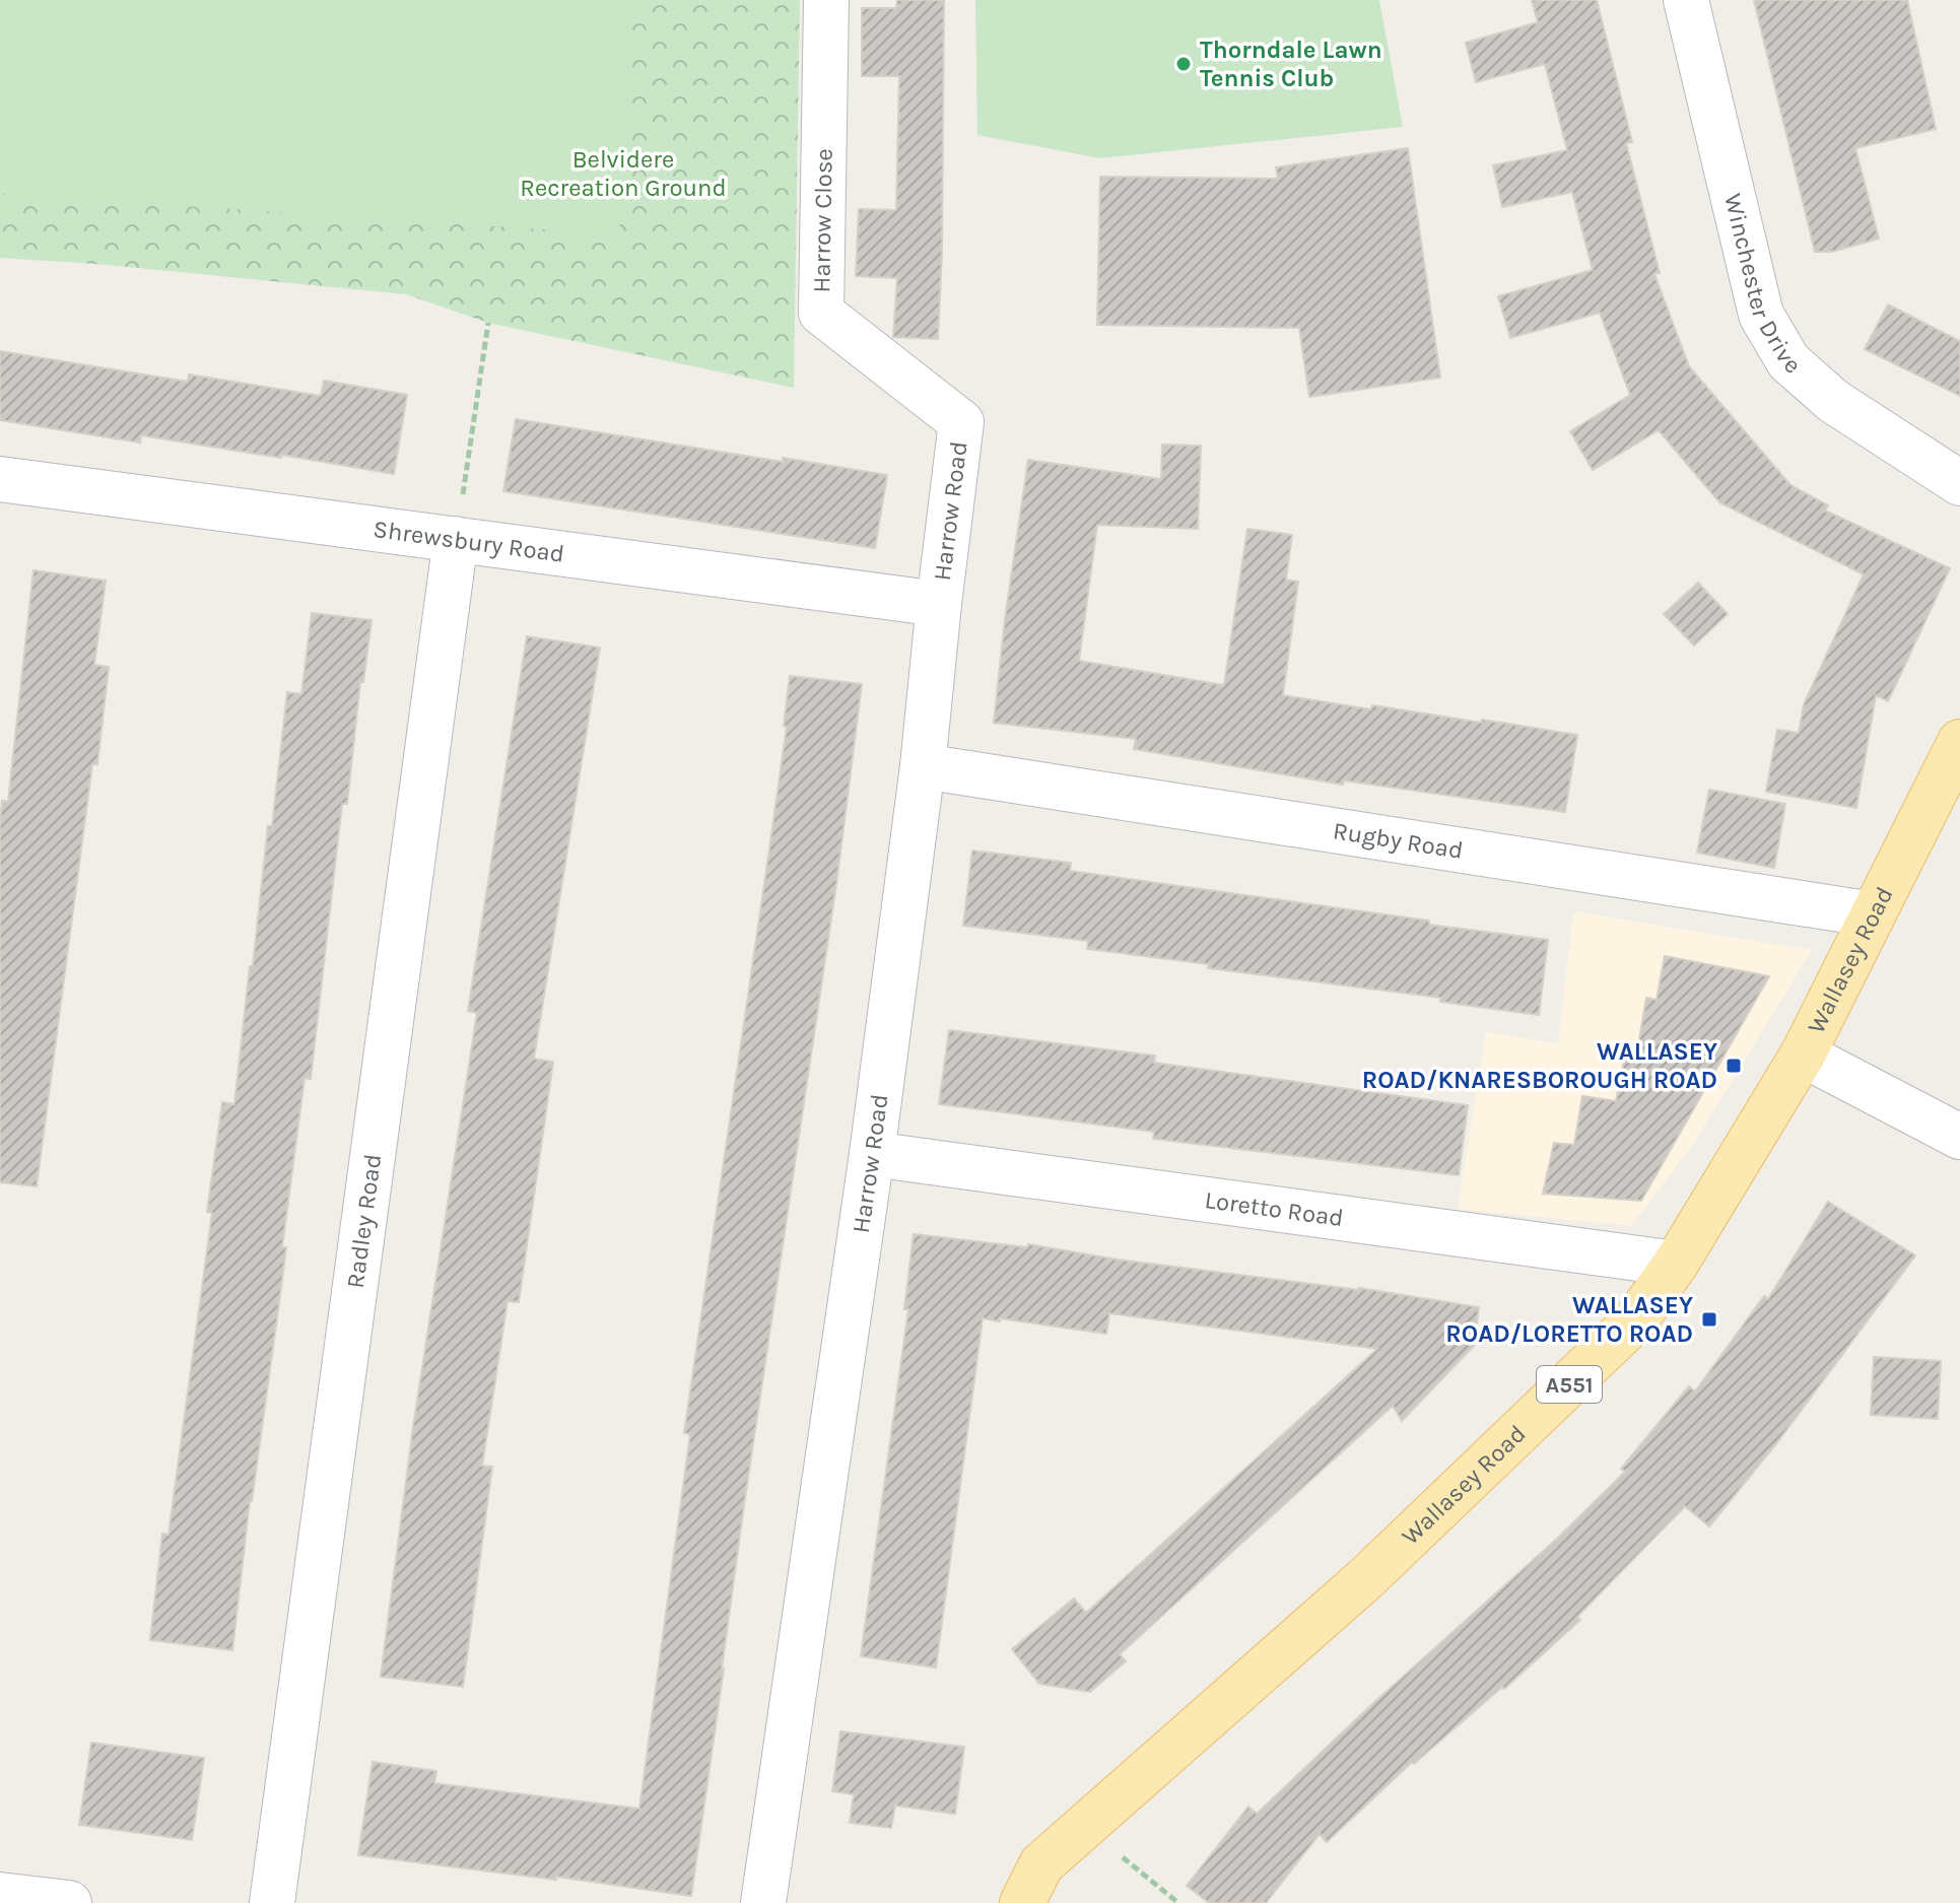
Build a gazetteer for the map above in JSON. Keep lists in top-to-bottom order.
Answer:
{
  "streets": {
    "main road": ["Wallasey Road", "A551"],
    "street": [
      "Harrow Close",
      "Winchester Drive",
      "Harrow Road",
      "Shrewsbury Road",
      "Rugby Road",
      "Loretto Road",
      "Radley Road"
    ]
  },
  "crossings": [
    ["Harrow Close", "Harrow Road"],
    ["Harrow Road", "Shrewsbury Road"],
    ["Harrow Road", "Rugby Road"],
    ["Harrow Road", "Loretto Road"],
    ["Shrewsbury Road", "Radley Road"],
    ["Rugby Road", "Wallasey Road"],
    ["Wallasey Road", "Loretto Road"]
  ],
  "parks": ["Belvidere Recreation Ground"],
  "places": {
    "other": ["Thorndale Lawn Tennis Club"],
    "transit": ["WALLASEY ROAD/KNARESBOROUGH ROAD", "WALLASEY ROAD/LORETTO ROAD"]
  }
}
